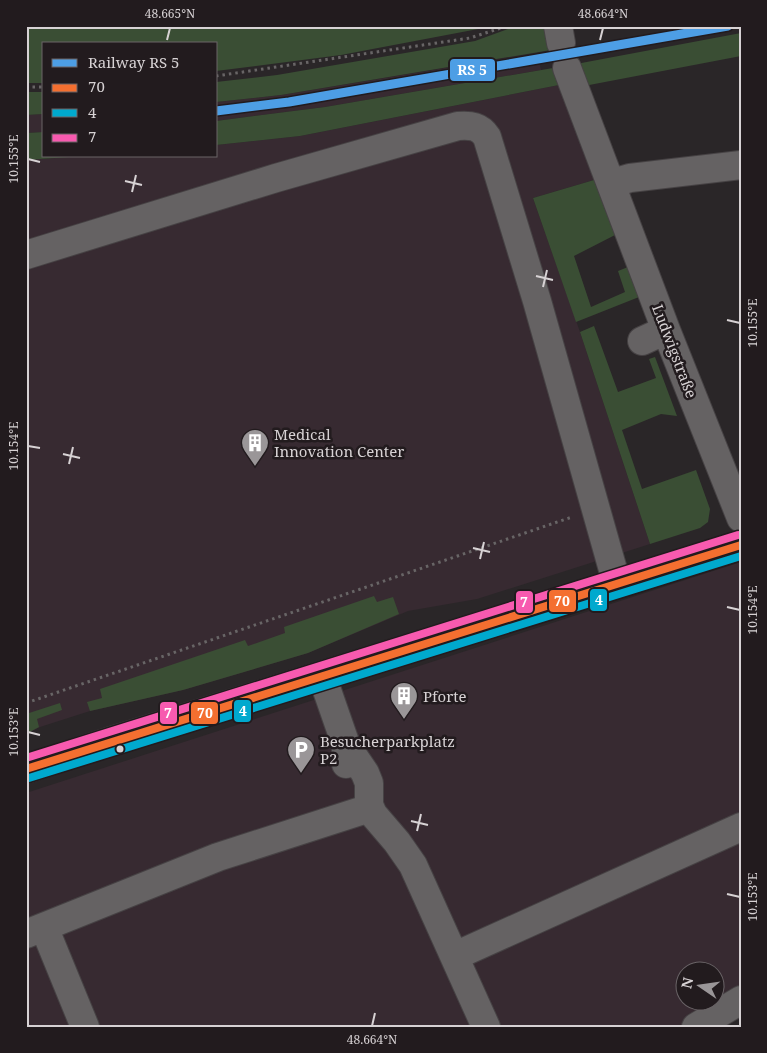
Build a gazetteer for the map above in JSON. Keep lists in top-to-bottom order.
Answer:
{
  "streets": {
    "street": ["Ludwigstraße"]
  },
  "places": {
    "building": ["Medical Innovation Center", "Pforte"],
    "parking": ["Besucherparkplatz P2"]
  },
  "lines": ["transit line 7", "transit line 70", "transit line 4"],
  "legend": [
    "Railway RS 5",
    "70",
    "4",
    "7"
  ],
  "north": "left",
  "coordinates": [
    "48.665°N",
    "48.664°N",
    "10.155°E",
    "10.154°E",
    "10.153°E"
  ]
}
